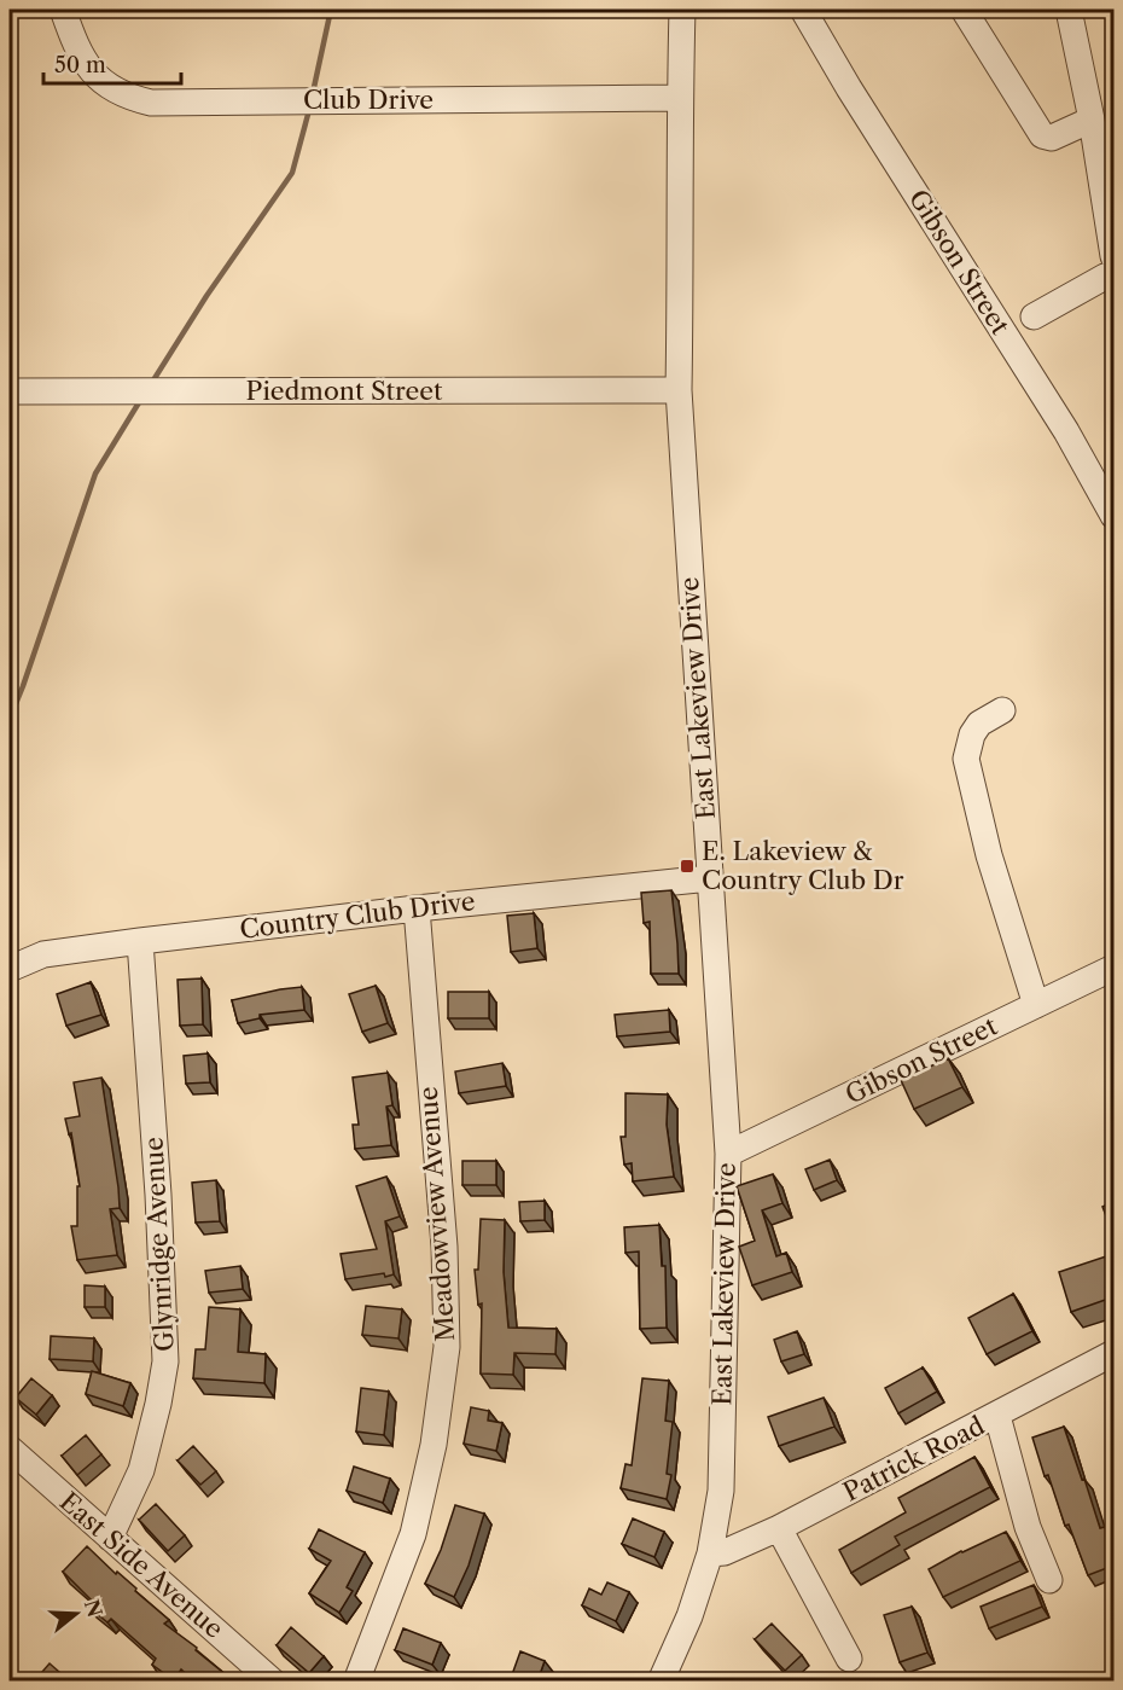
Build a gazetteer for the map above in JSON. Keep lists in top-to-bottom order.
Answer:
{
  "streets": {
    "street": [
      "Club Drive",
      "Gibson Street",
      "Piedmont Street",
      "East Lakeview Drive",
      "Country Club Drive",
      "Meadowview Avenue",
      "Glynridge Avenue",
      "Patrick Road",
      "East Side Avenue"
    ]
  },
  "crossings": [
    ["Club Drive", "East Lakeview Drive"],
    ["Gibson Street", "East Lakeview Drive"],
    ["Piedmont Street", "East Lakeview Drive"],
    ["East Lakeview Drive", "Country Club Drive"],
    ["East Lakeview Drive", "Patrick Road"],
    ["Country Club Drive", "Meadowview Avenue"],
    ["Country Club Drive", "Glynridge Avenue"],
    ["Glynridge Avenue", "East Side Avenue"]
  ],
  "places": {
    "transit": ["E. Lakeview & Country Club Dr"]
  },
  "scale_bar": "50 m",
  "north": "right"
}
